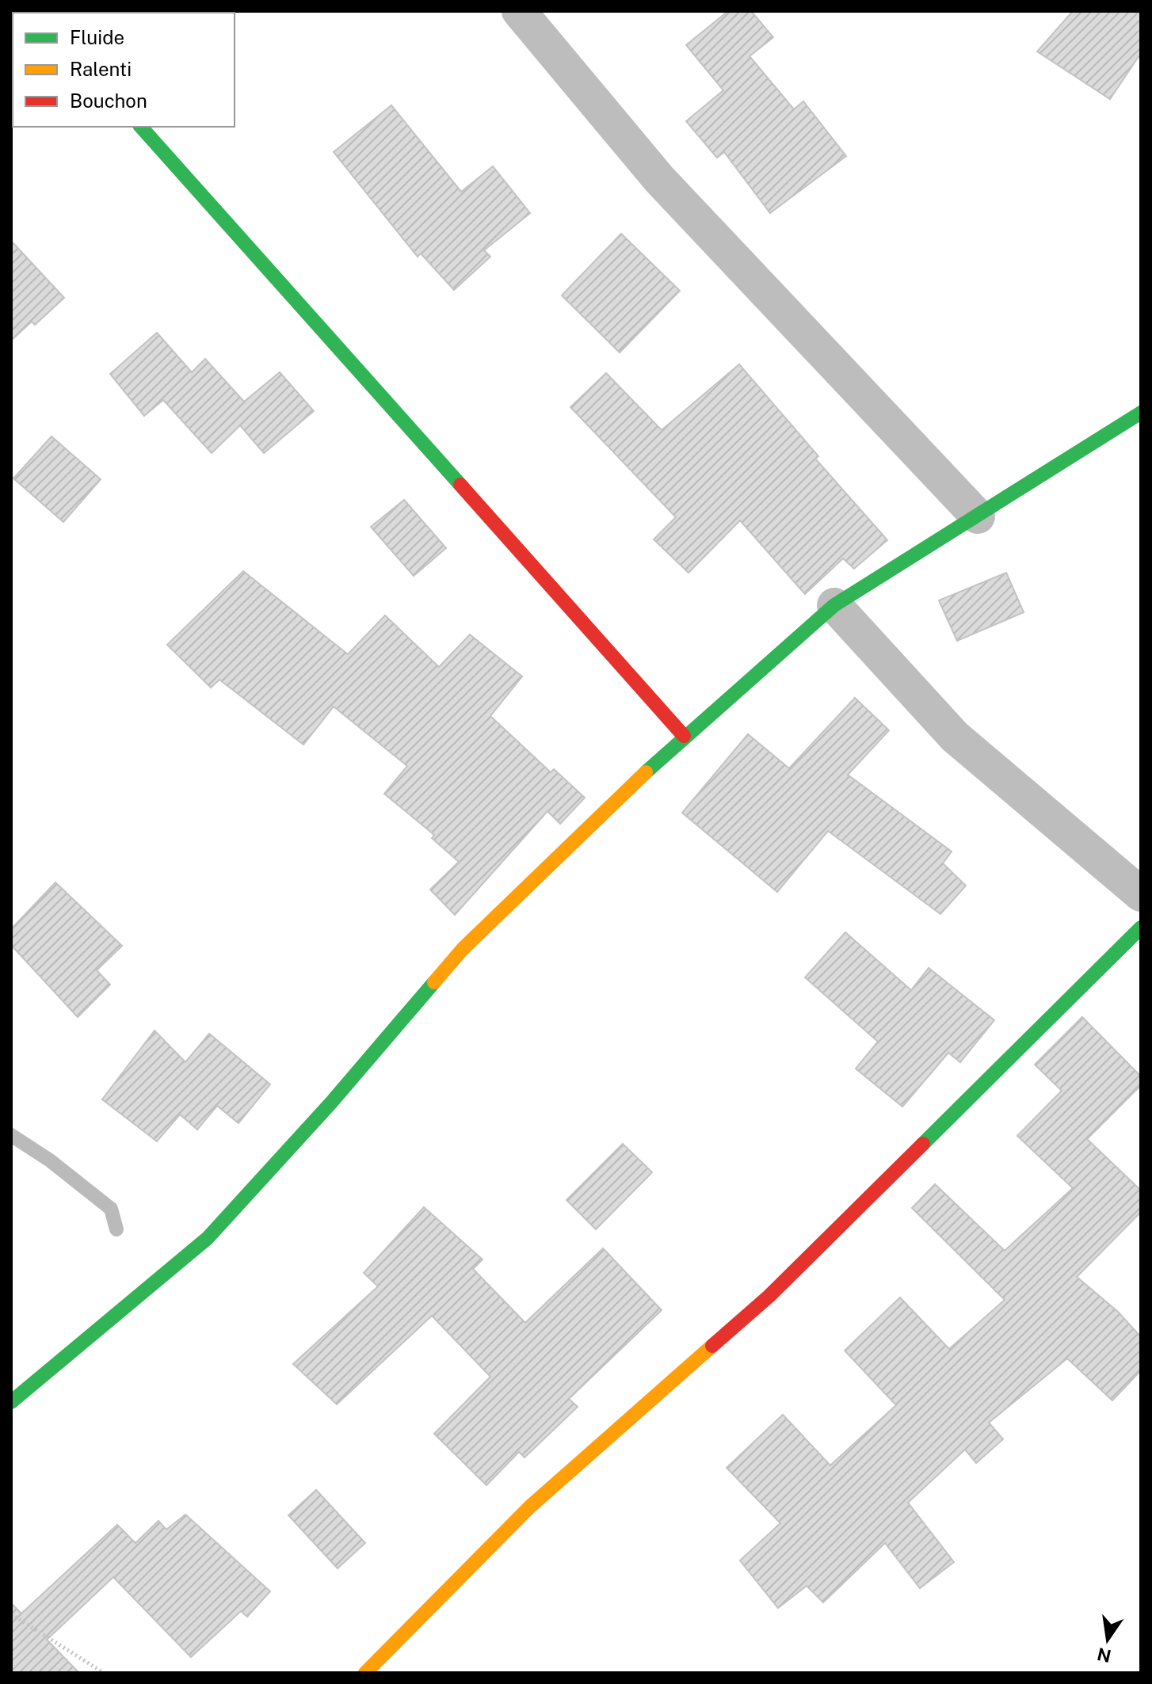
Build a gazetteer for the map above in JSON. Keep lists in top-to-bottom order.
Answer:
{
  "legend": ["Fluide", "Ralenti", "Bouchon"],
  "north": "bottom"
}
